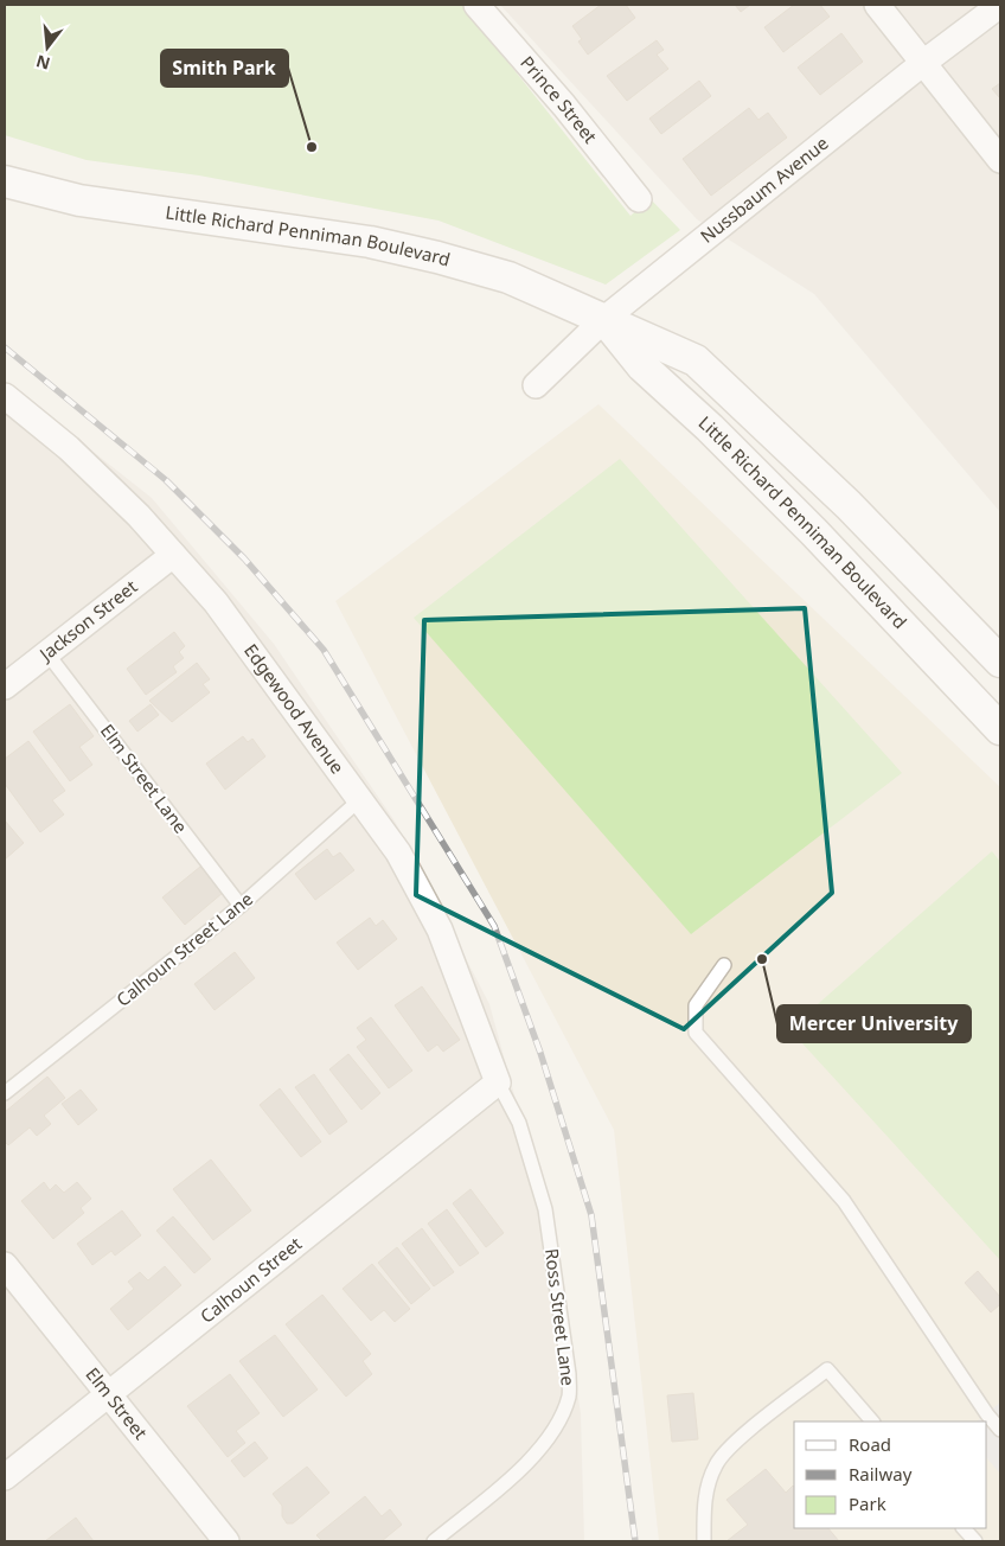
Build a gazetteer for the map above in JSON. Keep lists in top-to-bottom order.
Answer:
{
  "streets": {
    "street": [
      "Prince Street",
      "Nussbaum Avenue",
      "Little Richard Penniman Boulevard",
      "Jackson Street",
      "Edgewood Avenue",
      "Calhoun Street",
      "Elm Street"
    ],
    "lane": ["Elm Street Lane", "Calhoun Street Lane", "Ross Street Lane"]
  },
  "crossings": [
    ["Nussbaum Avenue", "Little Richard Penniman Boulevard"],
    ["Jackson Street", "Edgewood Avenue"],
    ["Jackson Street", "Elm Street Lane"],
    ["Edgewood Avenue", "Calhoun Street Lane"],
    ["Edgewood Avenue", "Calhoun Street"],
    ["Edgewood Avenue", "Ross Street Lane"],
    ["Elm Street Lane", "Calhoun Street Lane"],
    ["Calhoun Street", "Ross Street Lane"],
    ["Calhoun Street", "Elm Street"]
  ],
  "places": ["Smith Park", "Mercer University"],
  "legend": ["Road", "Railway", "Park"],
  "north": "bottom"
}
